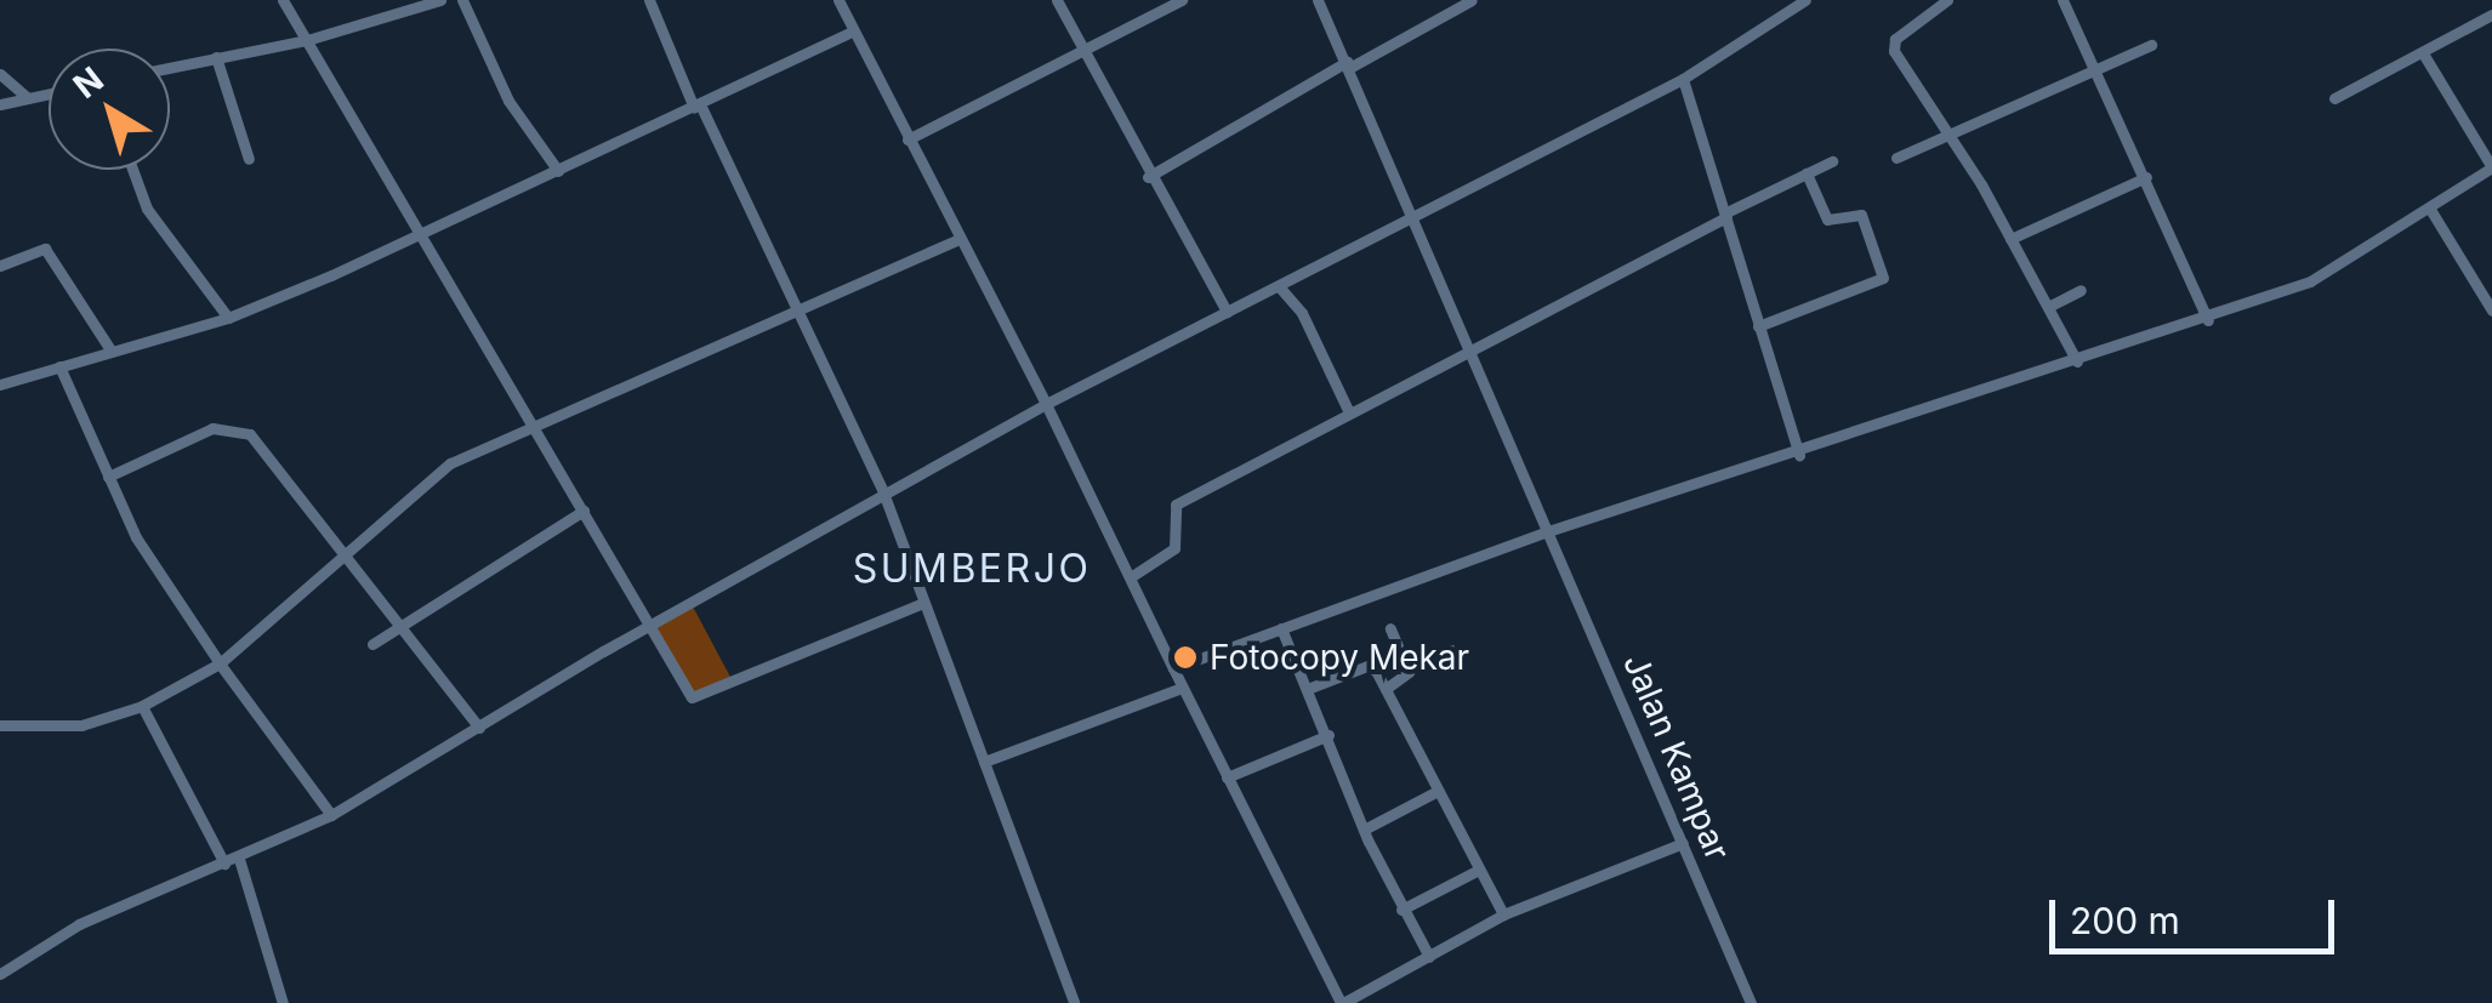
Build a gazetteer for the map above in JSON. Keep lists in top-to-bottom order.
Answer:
{
  "streets": {
    "street": ["Jalan Kampar"]
  },
  "districts": ["SUMBERJO"],
  "places": ["Fotocopy Mekar"],
  "scale_bar": "200 m",
  "north": "top left"
}
